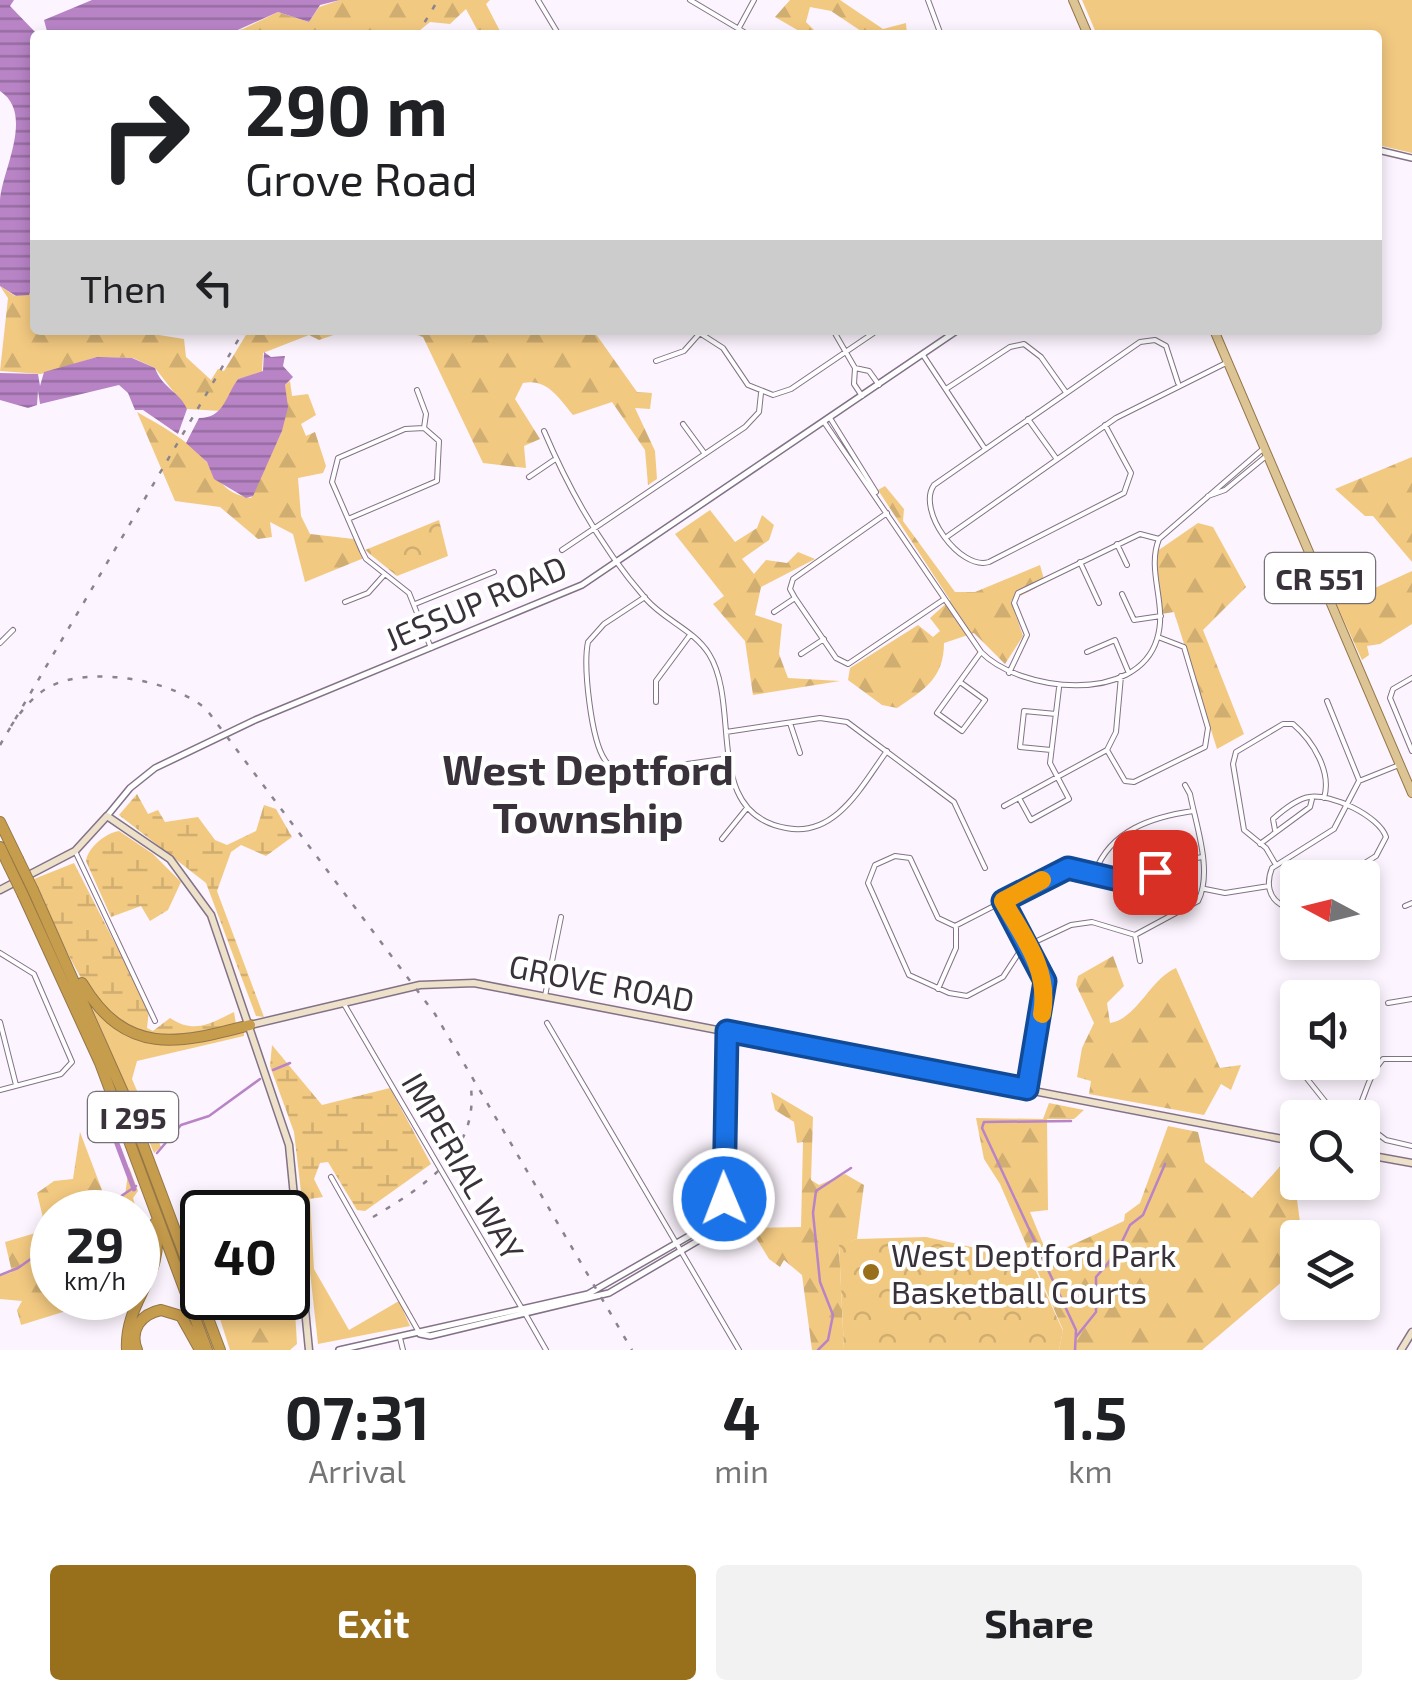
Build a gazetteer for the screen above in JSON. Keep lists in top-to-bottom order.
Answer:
{
  "streets": {
    "highway": ["I 295"],
    "main road": ["CR 551", "JESSUP ROAD", "GROVE ROAD"],
    "street": ["IMPERIAL WAY"]
  },
  "crossings": [
    ["GROVE ROAD", "IMPERIAL WAY"]
  ],
  "districts": ["West Deptford Township"],
  "places": ["West Deptford Park Basketball Courts"],
  "north": "left",
  "page": {
    "turn": ["290 m", "Grove Road"],
    "then": "Then",
    "speed": "29 km/h",
    "limit": "40",
    "eta": [
      "07:31",
      "Arrival",
      "4",
      "min",
      "1.5",
      "km"
    ],
    "buttons": ["Exit", "Share"]
  }
}
